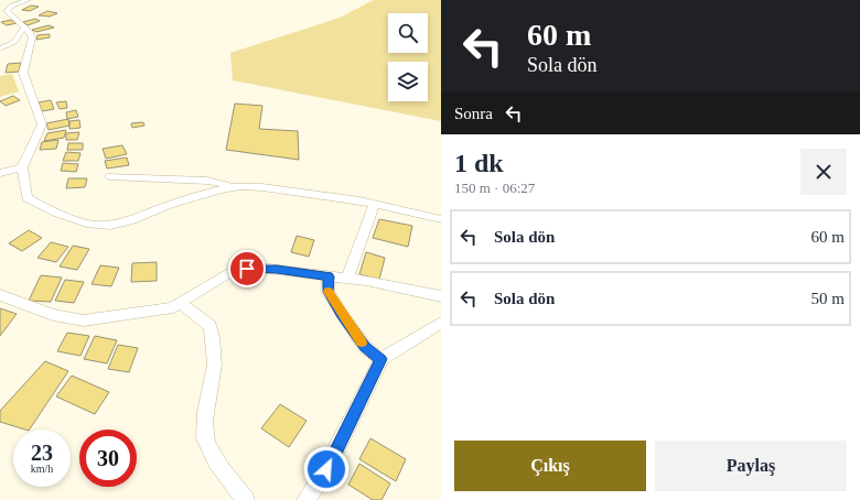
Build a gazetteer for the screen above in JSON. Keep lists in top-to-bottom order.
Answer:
{
  "page": {
    "turn": ["60 m", "Sola dön"],
    "then": "Sonra",
    "heading": ["1 dk", "150 m · 06:27"],
    "list": [
      {
        "name": "Sola dön",
        "value": "60 m"
      },
      {
        "name": "Sola dön",
        "value": "50 m"
      }
    ],
    "speed": "23 km/h",
    "limit": "30",
    "buttons": ["Çıkış", "Paylaş"]
  }
}
